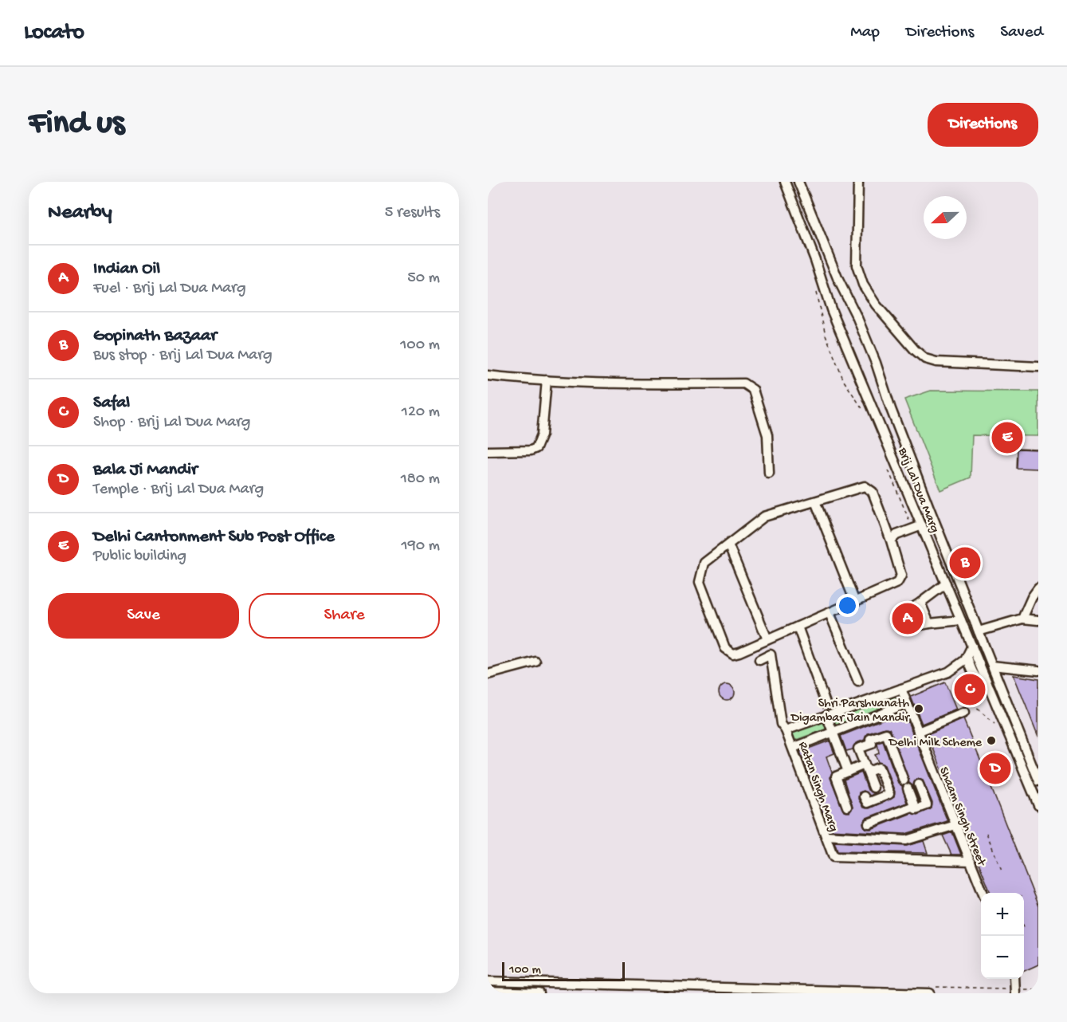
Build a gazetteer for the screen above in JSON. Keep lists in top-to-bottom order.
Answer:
{
  "streets": {
    "street": ["Brij Lal Dua Marg", "Ratan Singh Marg", "Shaam Singh Street"]
  },
  "crossings": [
    ["Ratan Singh Marg", "Shaam Singh Street"]
  ],
  "places": ["Shri Parshvanath Digambar Jain Mandir", "Delhi Milk Scheme"],
  "scale_bar": "100 m",
  "north": "left",
  "page": {
    "header": "Locato",
    "nav": ["Map", "Directions", "Saved"],
    "buttons": [
      "Directions",
      ["Save", "Share"]
    ],
    "title": "Find us",
    "heading": ["Nearby", "5 results"],
    "list": [
      {
        "mark": "A",
        "name": "Indian Oil",
        "note": "Fuel · Brij Lal Dua Marg",
        "value": "50 m"
      },
      {
        "mark": "B",
        "name": "Gopinath Bazaar",
        "note": "Bus stop · Brij Lal Dua Marg",
        "value": "100 m"
      },
      {
        "mark": "C",
        "name": "Safal",
        "note": "Shop · Brij Lal Dua Marg",
        "value": "120 m"
      },
      {
        "mark": "D",
        "name": "Bala Ji Mandir",
        "note": "Temple · Brij Lal Dua Marg",
        "value": "180 m"
      },
      {
        "mark": "E",
        "name": "Delhi Cantonment Sub Post Office",
        "note": "Public building",
        "value": "190 m"
      }
    ],
    "pins": [
      "E",
      "B",
      "A",
      "C",
      "D"
    ],
    "map_buttons": ["+", "−"],
    "scale": "100 m"
  }
}
